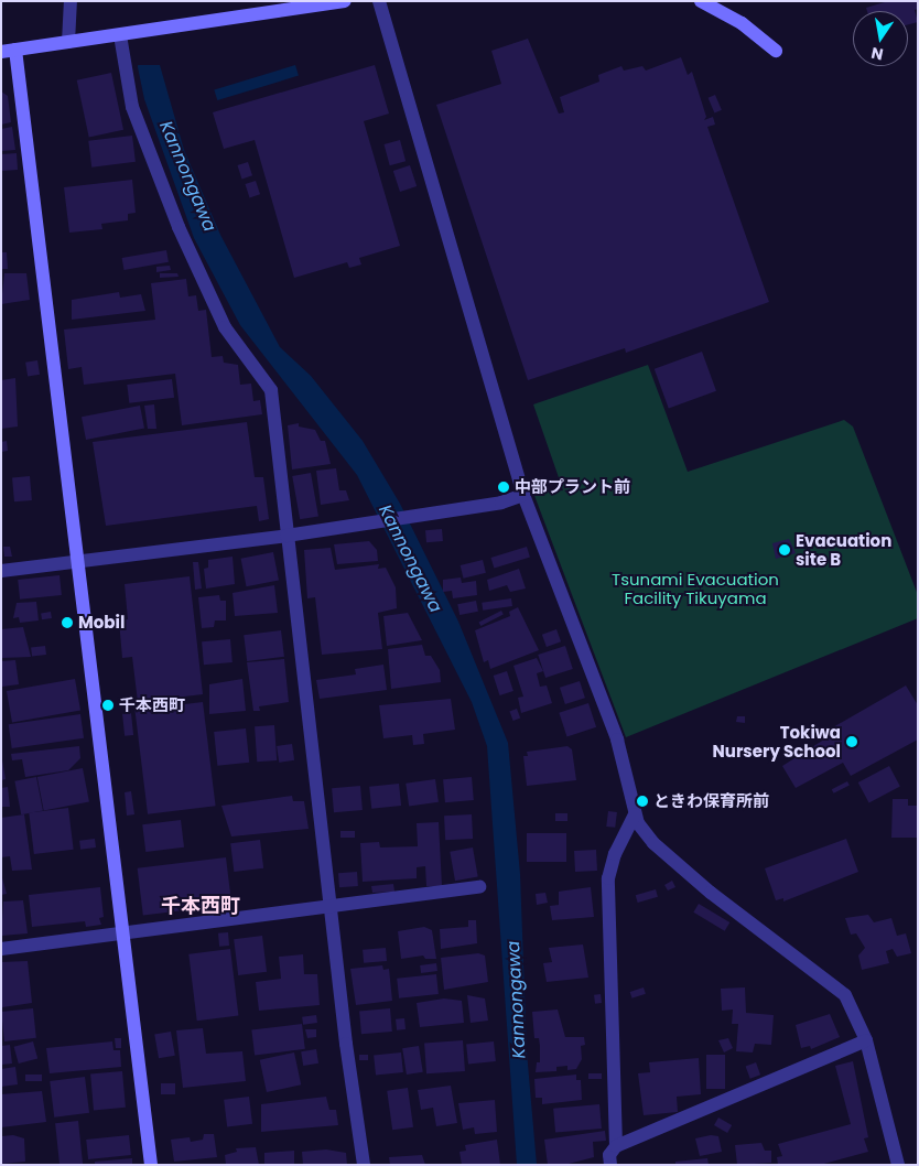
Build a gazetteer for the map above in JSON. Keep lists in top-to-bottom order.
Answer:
{
  "districts": ["千本西町"],
  "water": ["Kannongawa"],
  "parks": ["Tsunami Evacuation Facility Tikuyama"],
  "places": [
    "中部プラント前",
    "Evacuation site B",
    "Mobil",
    "千本西町",
    "Tokiwa Nursery School",
    "ときわ保育所前"
  ],
  "north": "bottom"
}
